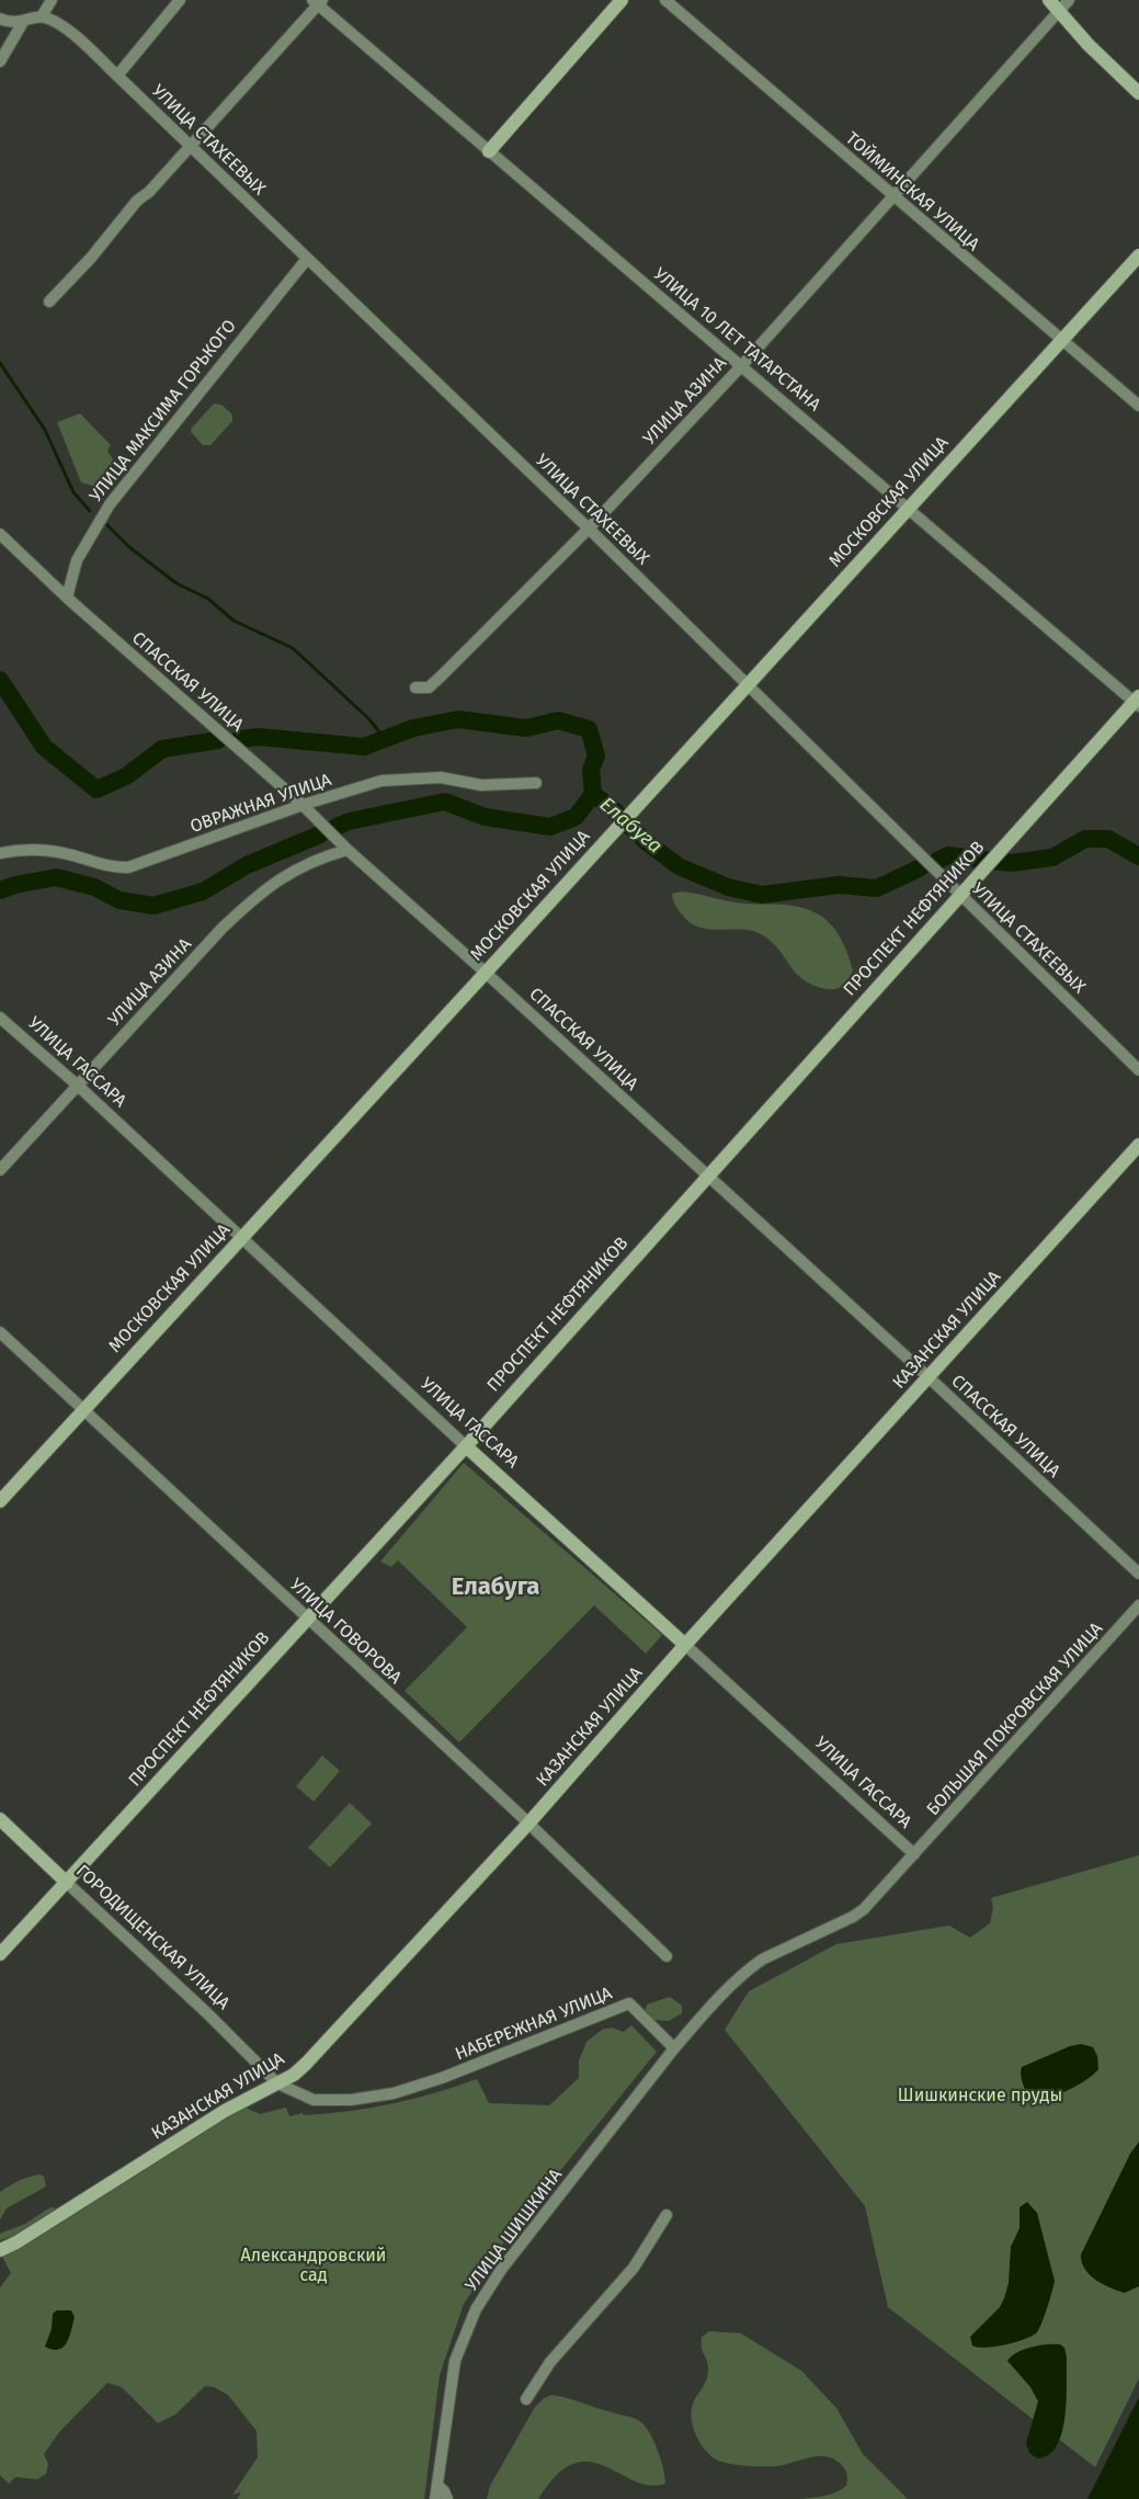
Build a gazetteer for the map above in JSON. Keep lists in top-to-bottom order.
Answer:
{
  "streets": {
    "main road": [
      "МОСКОВСКАЯ УЛИЦА",
      "ПРОСПЕКТ НЕФТЯНИКОВ",
      "УЛИЦА ГАССАРА",
      "КАЗАНСКАЯ УЛИЦА",
      "ГОРОДИЩЕНСКАЯ УЛИЦА"
    ],
    "street": [
      "УЛИЦА СТАХЕЕВЫХ",
      "ТОЙМИНСКАЯ УЛИЦА",
      "УЛИЦА 10 ЛЕТ ТАТАРСТАНА",
      "УЛИЦА АЗИНА",
      "УЛИЦА МАКСИМА ГОРЬКОГО",
      "СПАССКАЯ УЛИЦА",
      "ОВРАЖНАЯ УЛИЦА",
      "УЛИЦА ГОВОРОВА",
      "БОЛЬШАЯ ПОКРОВСКАЯ УЛИЦА",
      "НАБЕРЕЖНАЯ УЛИЦА",
      "УЛИЦА ШИШКИНА"
    ]
  },
  "crossings": [
    ["УЛИЦА СТАХЕЕВЫХ", "УЛИЦА АЗИНА"],
    ["УЛИЦА СТАХЕЕВЫХ", "УЛИЦА МАКСИМА ГОРЬКОГО"],
    ["УЛИЦА СТАХЕЕВЫХ", "МОСКОВСКАЯ УЛИЦА"],
    ["УЛИЦА СТАХЕЕВЫХ", "ПРОСПЕКТ НЕФТЯНИКОВ"],
    ["ТОЙМИНСКАЯ УЛИЦА", "УЛИЦА АЗИНА"],
    ["ТОЙМИНСКАЯ УЛИЦА", "МОСКОВСКАЯ УЛИЦА"],
    ["УЛИЦА 10 ЛЕТ ТАТАРСТАНА", "УЛИЦА АЗИНА"],
    ["УЛИЦА 10 ЛЕТ ТАТАРСТАНА", "МОСКОВСКАЯ УЛИЦА"],
    ["УЛИЦА 10 ЛЕТ ТАТАРСТАНА", "ПРОСПЕКТ НЕФТЯНИКОВ"],
    ["УЛИЦА АЗИНА", "СПАССКАЯ УЛИЦА"],
    ["УЛИЦА АЗИНА", "УЛИЦА ГАССАРА"],
    ["УЛИЦА МАКСИМА ГОРЬКОГО", "СПАССКАЯ УЛИЦА"],
    ["МОСКОВСКАЯ УЛИЦА", "СПАССКАЯ УЛИЦА"],
    ["МОСКОВСКАЯ УЛИЦА", "УЛИЦА ГАССАРА"],
    ["МОСКОВСКАЯ УЛИЦА", "УЛИЦА ГОВОРОВА"],
    ["СПАССКАЯ УЛИЦА", "ОВРАЖНАЯ УЛИЦА"],
    ["СПАССКАЯ УЛИЦА", "ПРОСПЕКТ НЕФТЯНИКОВ"],
    ["СПАССКАЯ УЛИЦА", "КАЗАНСКАЯ УЛИЦА"],
    ["ПРОСПЕКТ НЕФТЯНИКОВ", "УЛИЦА ГАССАРА"],
    ["ПРОСПЕКТ НЕФТЯНИКОВ", "УЛИЦА ГОВОРОВА"],
    ["ПРОСПЕКТ НЕФТЯНИКОВ", "ГОРОДИЩЕНСКАЯ УЛИЦА"],
    ["УЛИЦА ГАССАРА", "КАЗАНСКАЯ УЛИЦА"],
    ["УЛИЦА ГАССАРА", "БОЛЬШАЯ ПОКРОВСКАЯ УЛИЦА"],
    ["КАЗАНСКАЯ УЛИЦА", "УЛИЦА ГОВОРОВА"],
    ["КАЗАНСКАЯ УЛИЦА", "ГОРОДИЩЕНСКАЯ УЛИЦА"],
    ["КАЗАНСКАЯ УЛИЦА", "НАБЕРЕЖНАЯ УЛИЦА"],
    ["ГОРОДИЩЕНСКАЯ УЛИЦА", "НАБЕРЕЖНАЯ УЛИЦА"],
    ["НАБЕРЕЖНАЯ УЛИЦА", "УЛИЦА ШИШКИНА"]
  ],
  "districts": ["Елабуга"],
  "water": ["Елабуга"],
  "parks": ["Шишкинские пруды", "Александровский сад"]
}
